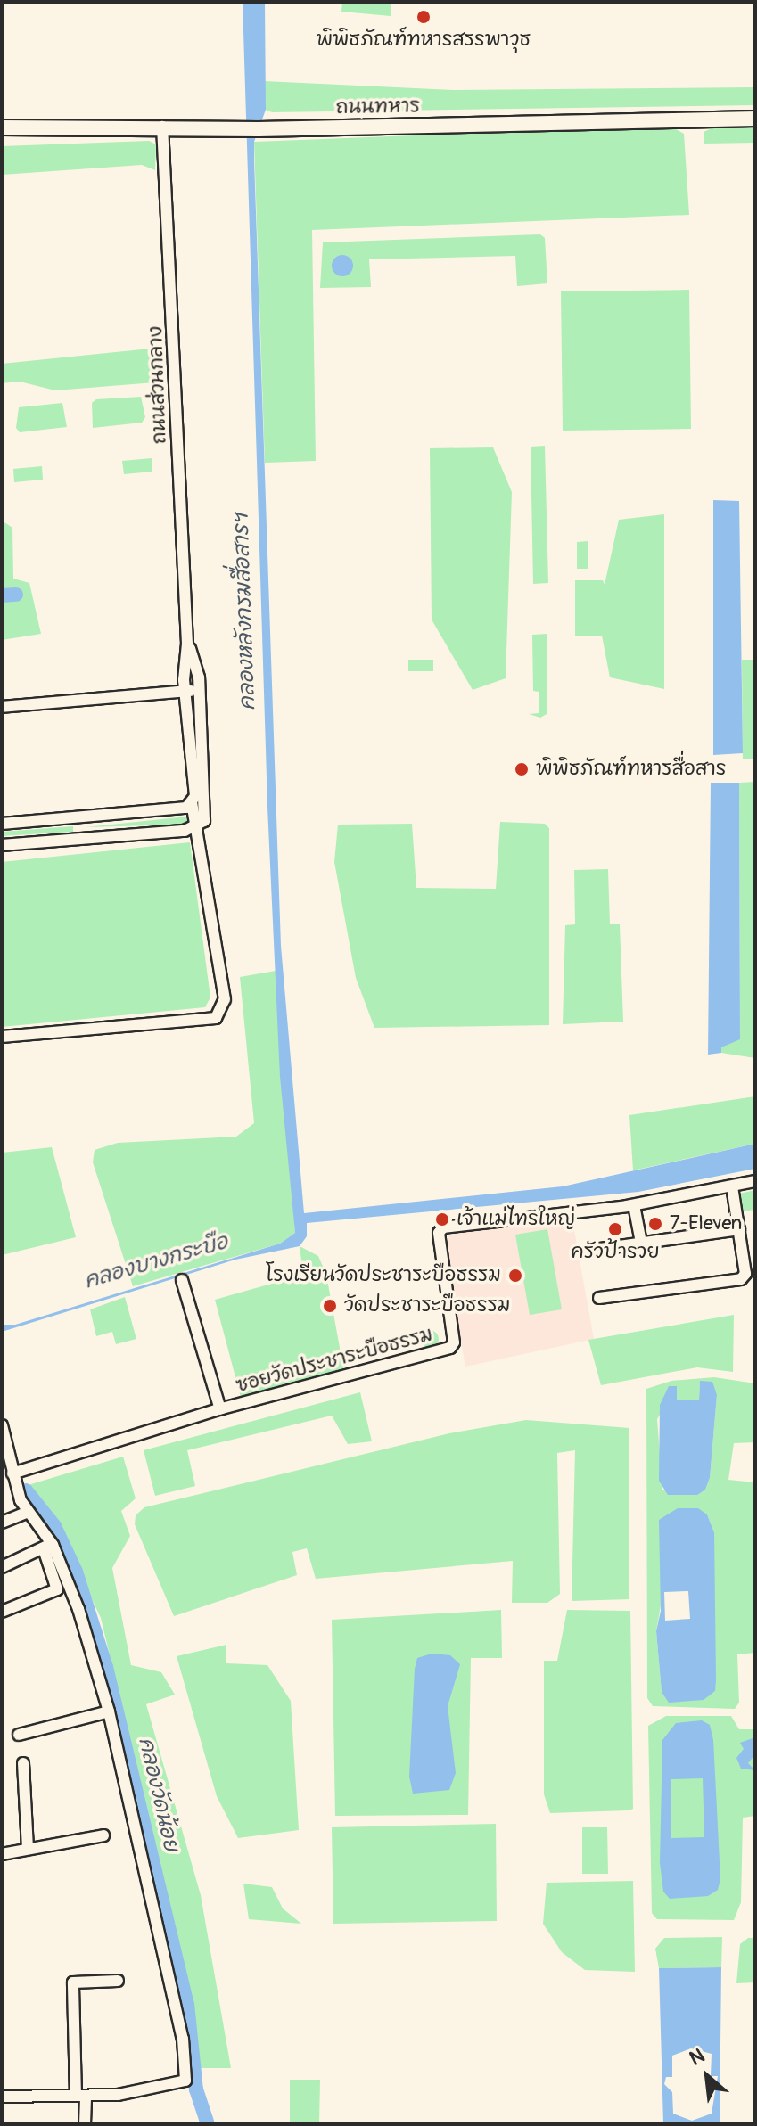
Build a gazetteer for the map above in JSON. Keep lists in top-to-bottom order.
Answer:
{
  "streets": {
    "main road": ["ถนนทหาร"],
    "street": ["ถนนส่วนกลาง", "ซอยวัดประชาระบือธรรม"]
  },
  "crossings": [
    ["ถนนทหาร", "ถนนส่วนกลาง"]
  ],
  "water": ["คลองหลังกรมสื่อสารฯ", "คลองบางกระบือ", "คลองวัดน้อย"],
  "places": [
    "พิพิธภัณฑ์ทหารสรรพาวุธ",
    "พิพิธภัณฑ์ทหารสื่อสาร",
    "เจ้าแม่ไทรใหญ่",
    "7-Eleven",
    "ครัวป้ารวย",
    "โรงเรียนวัดประชาระบือธรรม",
    "วัดประชาระบือธรรม"
  ],
  "north": "top left"
}
